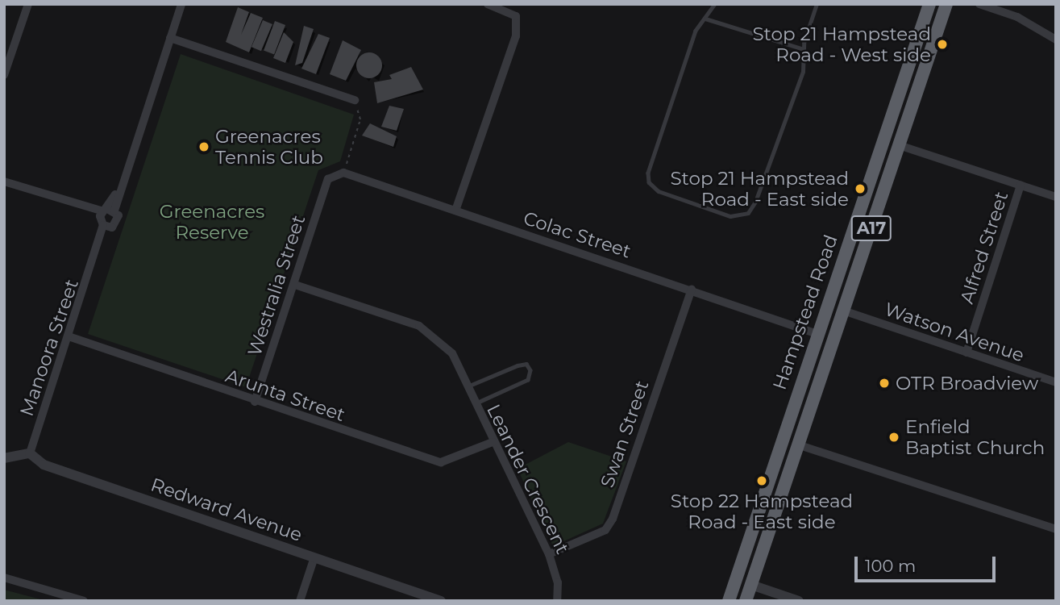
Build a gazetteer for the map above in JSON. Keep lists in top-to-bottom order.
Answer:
{
  "streets": {
    "highway": ["A17", "Hampstead Road"],
    "street": [
      "Colac Street",
      "Alfred Street",
      "Westralia Street",
      "Watson Avenue",
      "Manoora Street",
      "Arunta Street",
      "Swan Street",
      "Leander Crescent",
      "Redward Avenue"
    ]
  },
  "crossings": [
    ["Colac Street", "Westralia Street"],
    ["Colac Street", "Hampstead Road"],
    ["Colac Street", "Swan Street"],
    ["Alfred Street", "Watson Avenue"],
    ["Westralia Street", "Arunta Street"],
    ["Westralia Street", "Leander Crescent"],
    ["Hampstead Road", "Watson Avenue"],
    ["Manoora Street", "Arunta Street"],
    ["Manoora Street", "Redward Avenue"],
    ["Arunta Street", "Leander Crescent"],
    ["Swan Street", "Leander Crescent"]
  ],
  "parks": ["Greenacres Reserve"],
  "places": [
    "Stop 21 Hampstead Road - West side",
    "Greenacres Tennis Club",
    "Stop 21 Hampstead Road - East side",
    "OTR Broadview",
    "Enfield Baptist Church",
    "Stop 22 Hampstead Road - East side"
  ],
  "scale_bar": "100 m"
}
